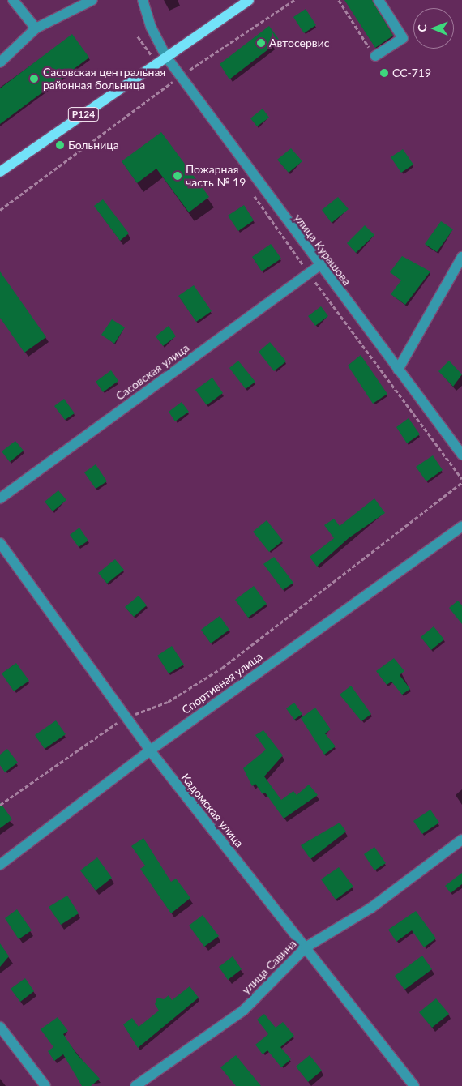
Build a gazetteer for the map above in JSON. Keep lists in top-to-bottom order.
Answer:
{
  "streets": {
    "main road": ["Р124"],
    "street": [
      "улица Курашова",
      "Сасовская улица",
      "Спортивная улица",
      "Кадомская улица",
      "улица Савина"
    ]
  },
  "crossings": [
    ["Р124", "улица Курашова"],
    ["улица Курашова", "Сасовская улица"],
    ["Спортивная улица", "Кадомская улица"],
    ["Кадомская улица", "улица Савина"]
  ],
  "places": [
    "Автосервис",
    "СС-719",
    "Сасовская центральная районная больница",
    "Больница",
    "Пожарная часть № 19"
  ],
  "north": "left"
}
